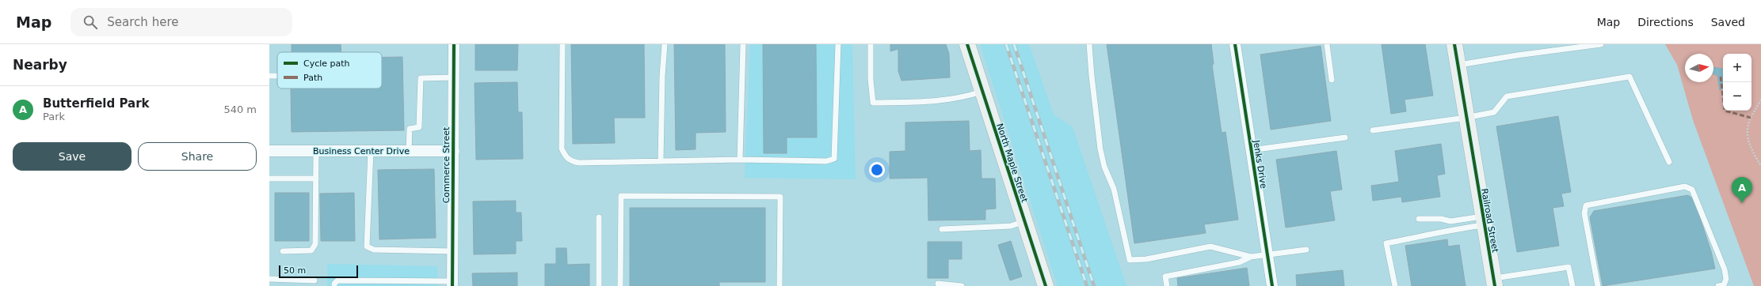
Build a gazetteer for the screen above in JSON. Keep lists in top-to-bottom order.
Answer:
{
  "streets": {
    "main road": ["North Maple Street", "Railroad Street"],
    "street": ["Business Center Drive", "Jenks Drive", "Commerce Street"]
  },
  "crossings": [
    ["Business Center Drive", "Commerce Street"]
  ],
  "legend": ["Cycle path", "Path"],
  "scale_bar": "50 m",
  "north": "right",
  "page": {
    "header": "Map",
    "search": "Search here",
    "nav": ["Map", "Directions", "Saved"],
    "heading": "Nearby",
    "map_buttons": ["+", "−"],
    "list": [
      {
        "mark": "A",
        "name": "Butterfield Park",
        "note": "Park",
        "value": "540 m"
      }
    ],
    "buttons": ["Save", "Share"],
    "pins": "A",
    "scale": "50 m"
  }
}
